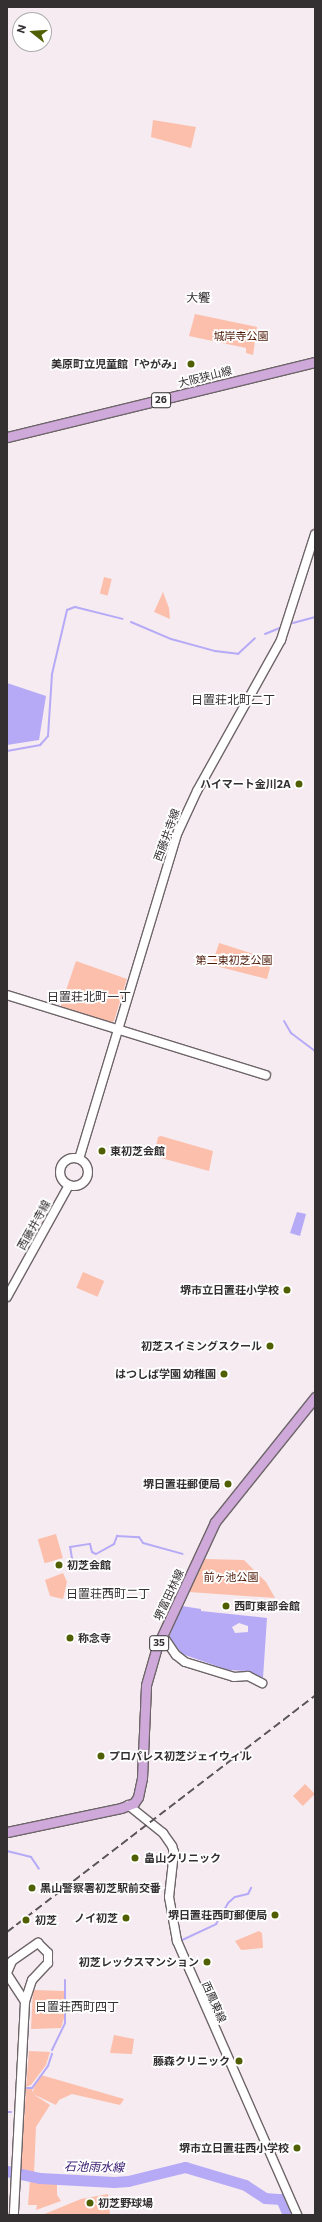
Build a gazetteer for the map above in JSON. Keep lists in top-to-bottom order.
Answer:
{
  "streets": {
    "main road": [
      "大阪狭山線",
      "26",
      "西藤井寺線",
      "堺富田林線",
      "35",
      "西鳳東線"
    ]
  },
  "crossings": [
    ["堺富田林線", "西鳳東線"]
  ],
  "districts": [
    "大饗",
    "日置荘北町二丁",
    "日置荘北町一丁",
    "日置荘西町二丁",
    "日置荘西町四丁"
  ],
  "water": ["石池雨水線"],
  "parks": ["城岸寺公園", "第二東初芝公園", "前ヶ池公園"],
  "places": [
    "美原町立児童館「やがみ」",
    "ハイマート金川2A",
    "東初芝会館",
    "堺市立日置荘小学校",
    "初芝スイミングスクール",
    "はつしば学園 幼稚園",
    "堺日置荘郵便局",
    "初芝会館",
    "西町東部会館",
    "称念寺",
    "プロパレス初芝ジェイウィル",
    "畠山クリニック",
    "黒山警察署初芝駅前交番",
    "堺日置荘西町郵便局",
    "ノイ初芝",
    "初芝",
    "初芝レックスマンション",
    "藤森クリニック",
    "堺市立日置荘西小学校",
    "初芝野球場"
  ],
  "north": "left"
}
